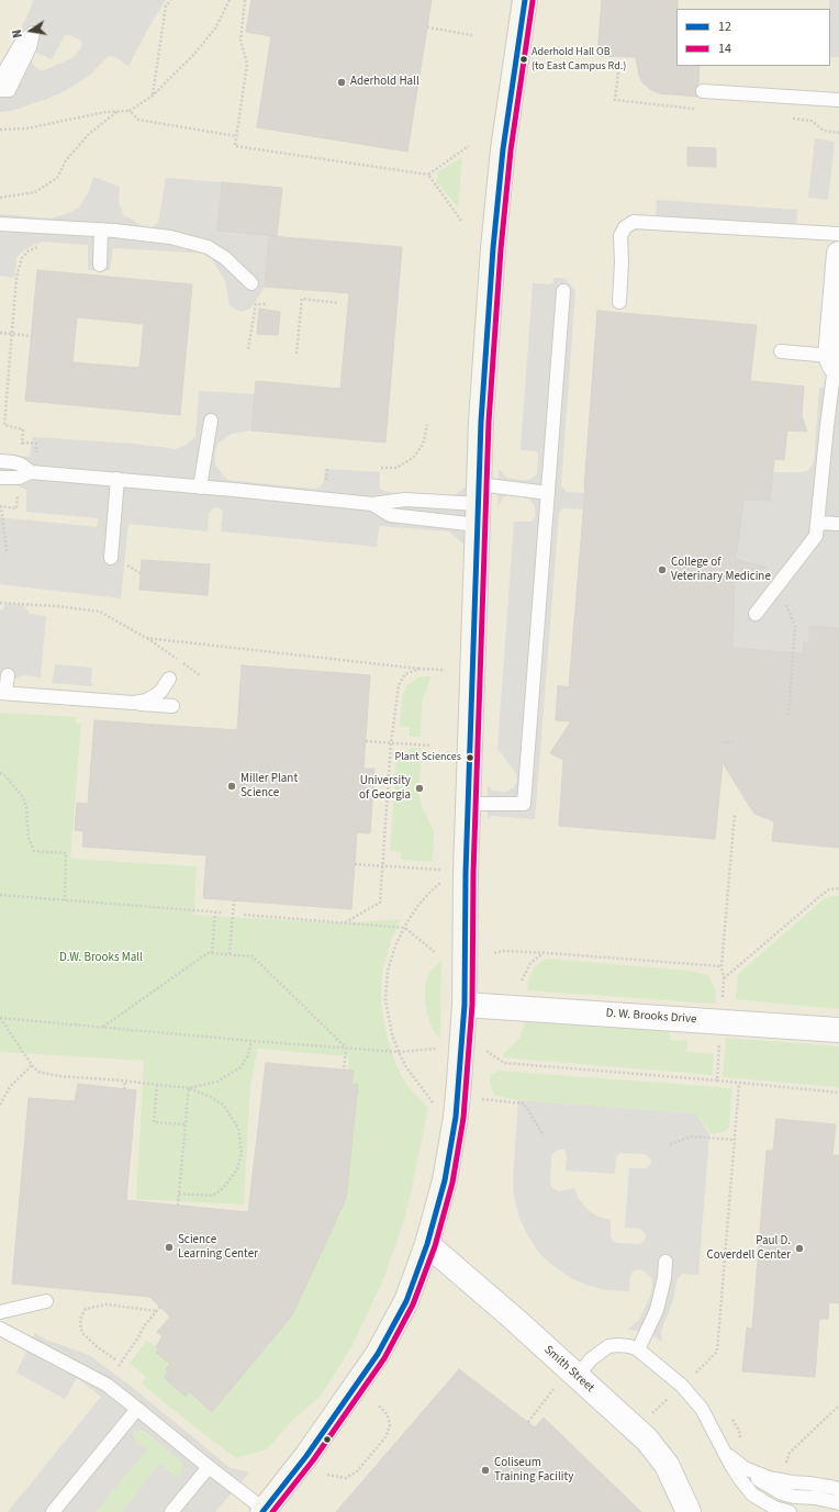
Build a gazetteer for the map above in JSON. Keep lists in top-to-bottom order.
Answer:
{
  "streets": {
    "street": ["D. W. Brooks Drive", "Smith Street"]
  },
  "parks": ["D.W. Brooks Mall"],
  "places": [
    "Aderhold Hall OB (to East Campus Rd.)",
    "Aderhold Hall",
    "College of Veterinary Medicine",
    "Plant Sciences",
    "Miller Plant Science",
    "University of Georgia",
    "Science Learning Center",
    "Paul D. Coverdell Center",
    "Coliseum Training Facility"
  ],
  "lines": ["transit line 12", "transit line 14"],
  "legend": ["12", "14"],
  "north": "left"
}
